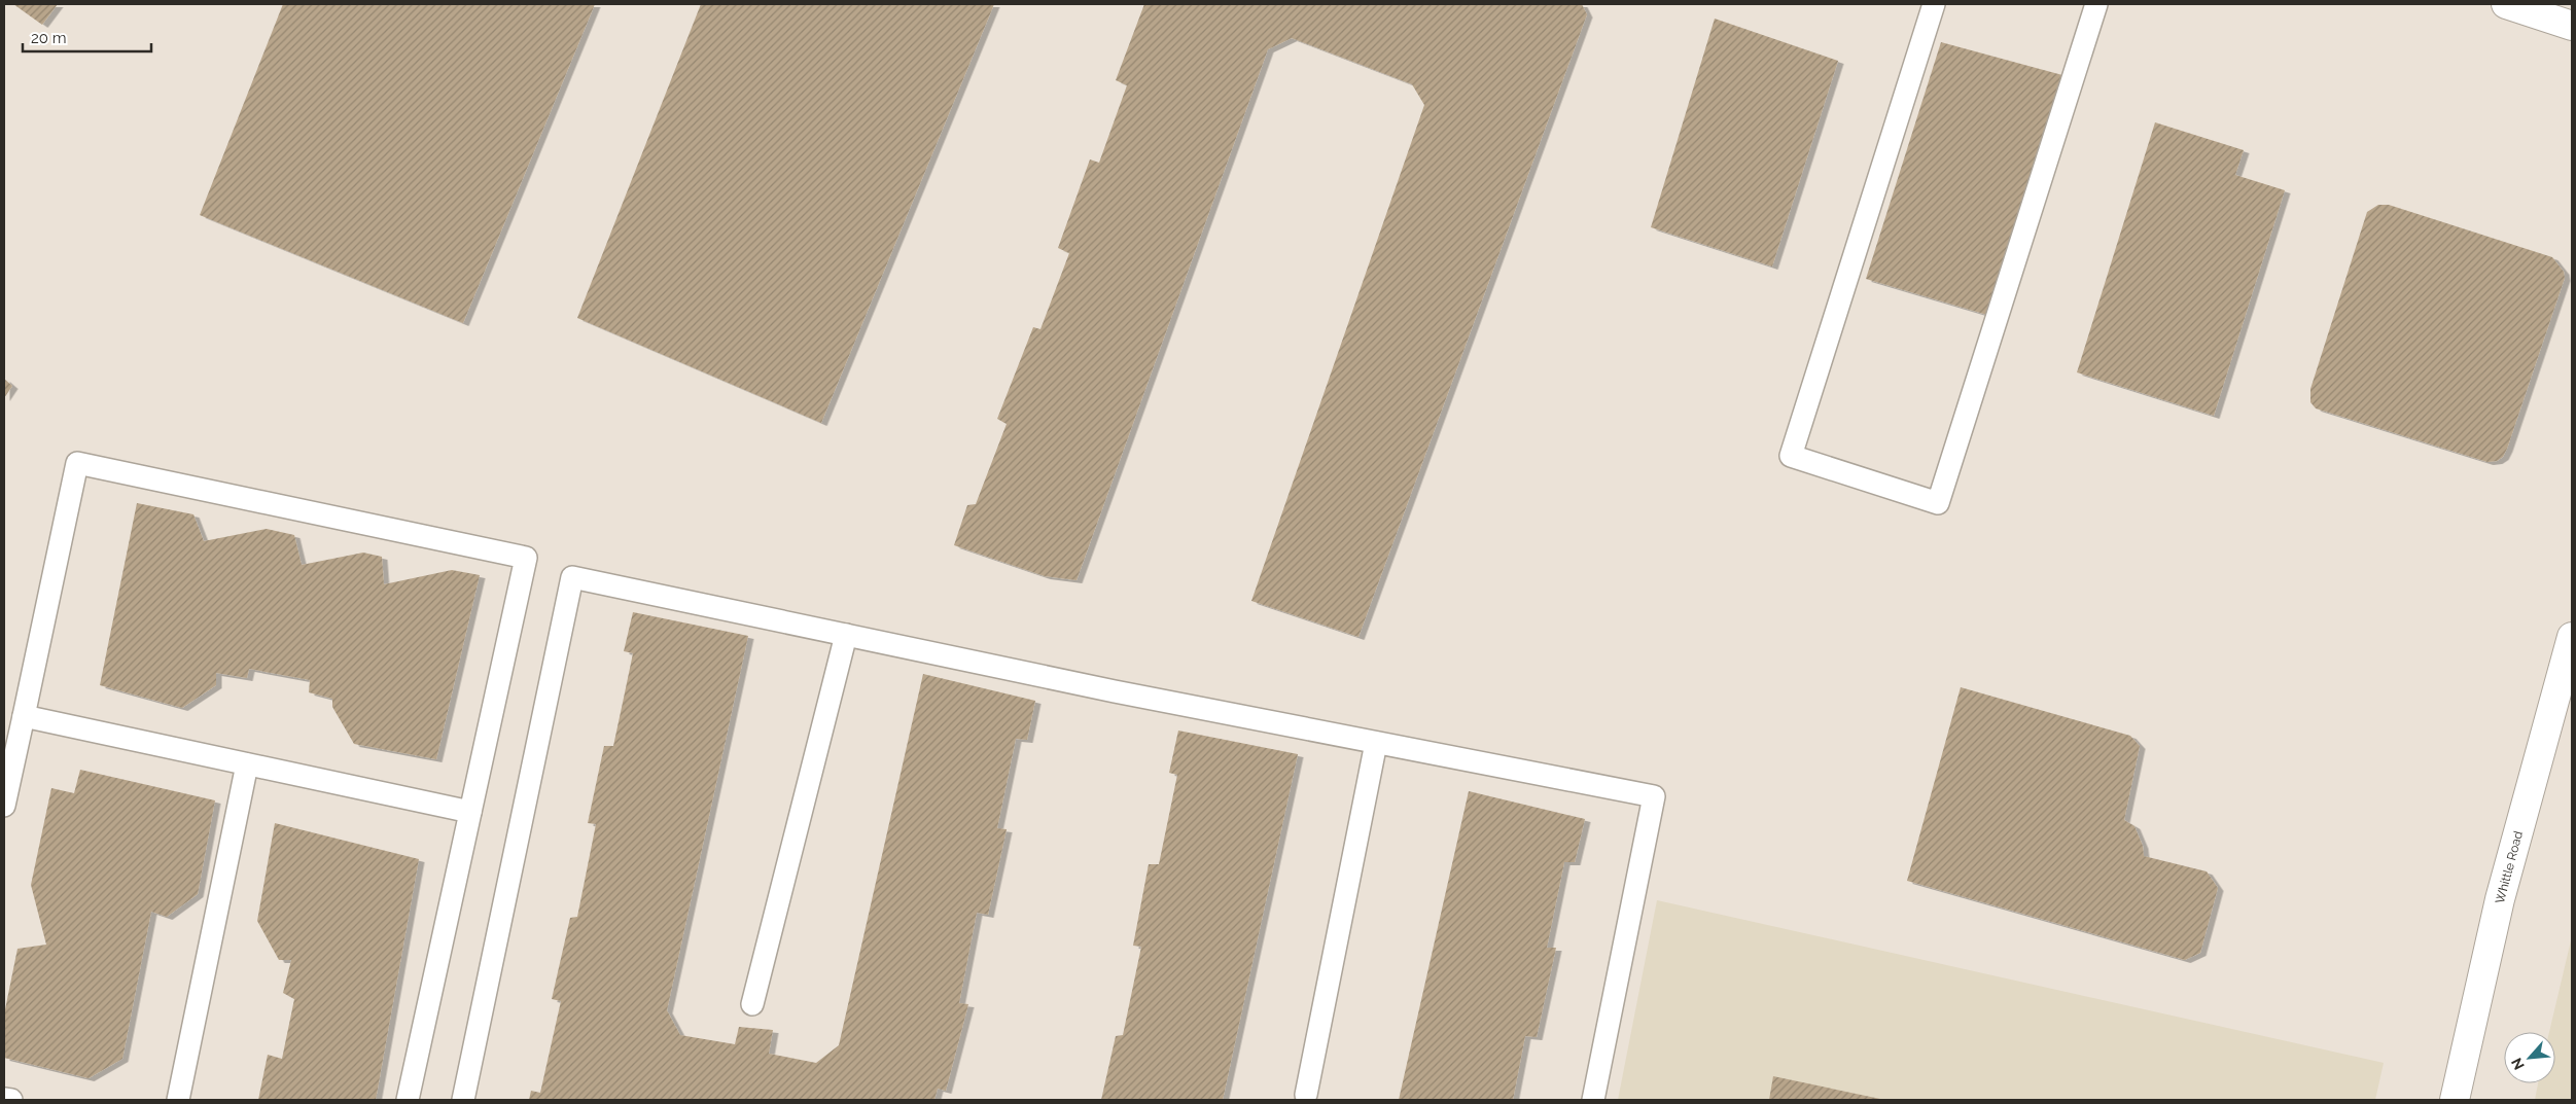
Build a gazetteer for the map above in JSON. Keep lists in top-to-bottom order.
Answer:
{
  "streets": {
    "street": ["Whittle Road"]
  },
  "scale_bar": "20 m",
  "north": "bottom left"
}
